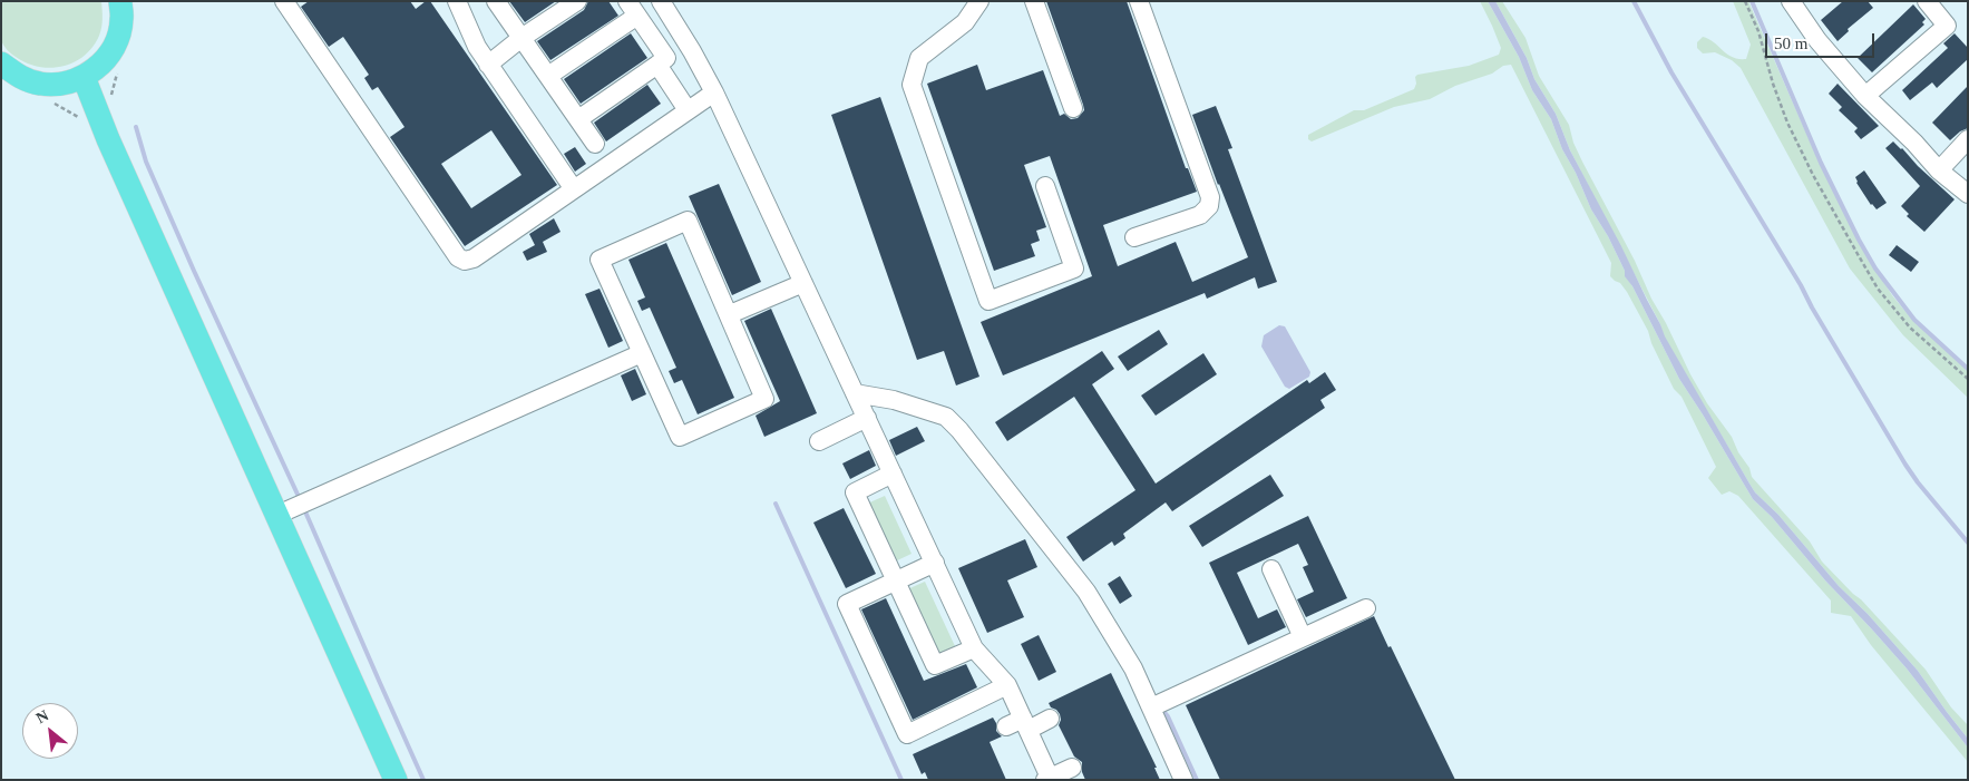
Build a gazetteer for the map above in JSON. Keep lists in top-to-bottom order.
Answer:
{
  "scale_bar": "50 m",
  "north": "top left"
}
